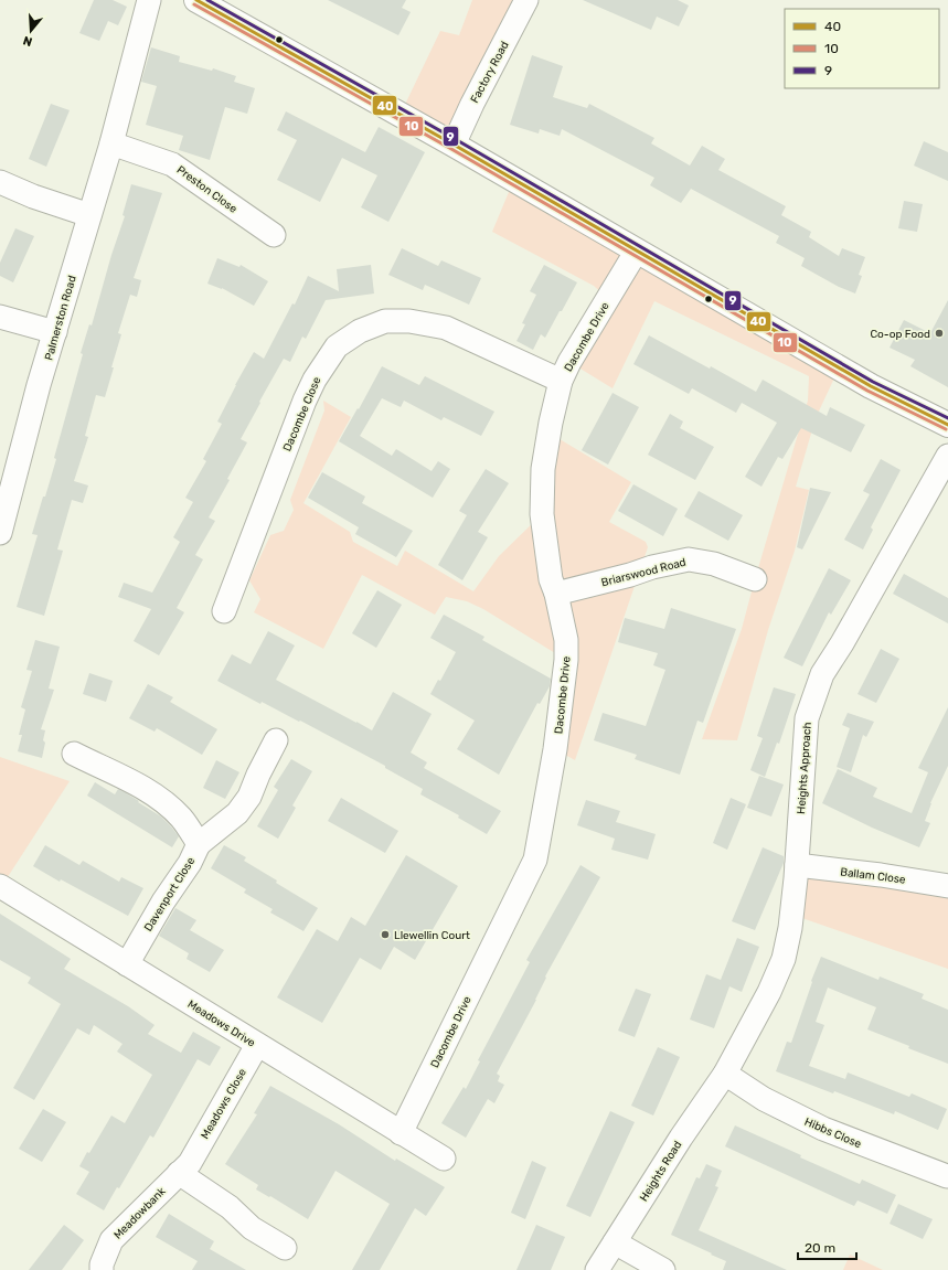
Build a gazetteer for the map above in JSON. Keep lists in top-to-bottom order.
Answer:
{
  "streets": {
    "street": [
      "Factory Road",
      "Preston Close",
      "Palmerston Road",
      "Dacombe Drive",
      "Dacombe Close",
      "Briarswood Road",
      "Heights Approach",
      "Ballam Close",
      "Davenport Close",
      "Meadows Drive",
      "Meadows Close",
      "Hibbs Close",
      "Heights Road",
      "Meadowbank"
    ]
  },
  "crossings": [
    ["Preston Close", "Palmerston Road"],
    ["Dacombe Drive", "Dacombe Close"],
    ["Dacombe Drive", "Briarswood Road"],
    ["Dacombe Drive", "Meadows Drive"],
    ["Heights Approach", "Ballam Close"],
    ["Heights Approach", "Hibbs Close"],
    ["Heights Approach", "Heights Road"],
    ["Davenport Close", "Meadows Drive"],
    ["Meadows Drive", "Meadows Close"],
    ["Meadows Close", "Meadowbank"],
    ["Hibbs Close", "Heights Road"]
  ],
  "places": ["Co-op Food", "Llewellin Court"],
  "lines": ["transit line 40", "transit line 9", "transit line 10"],
  "legend": ["40", "10", "9"],
  "scale_bar": "20 m",
  "north": "bottom"
}
